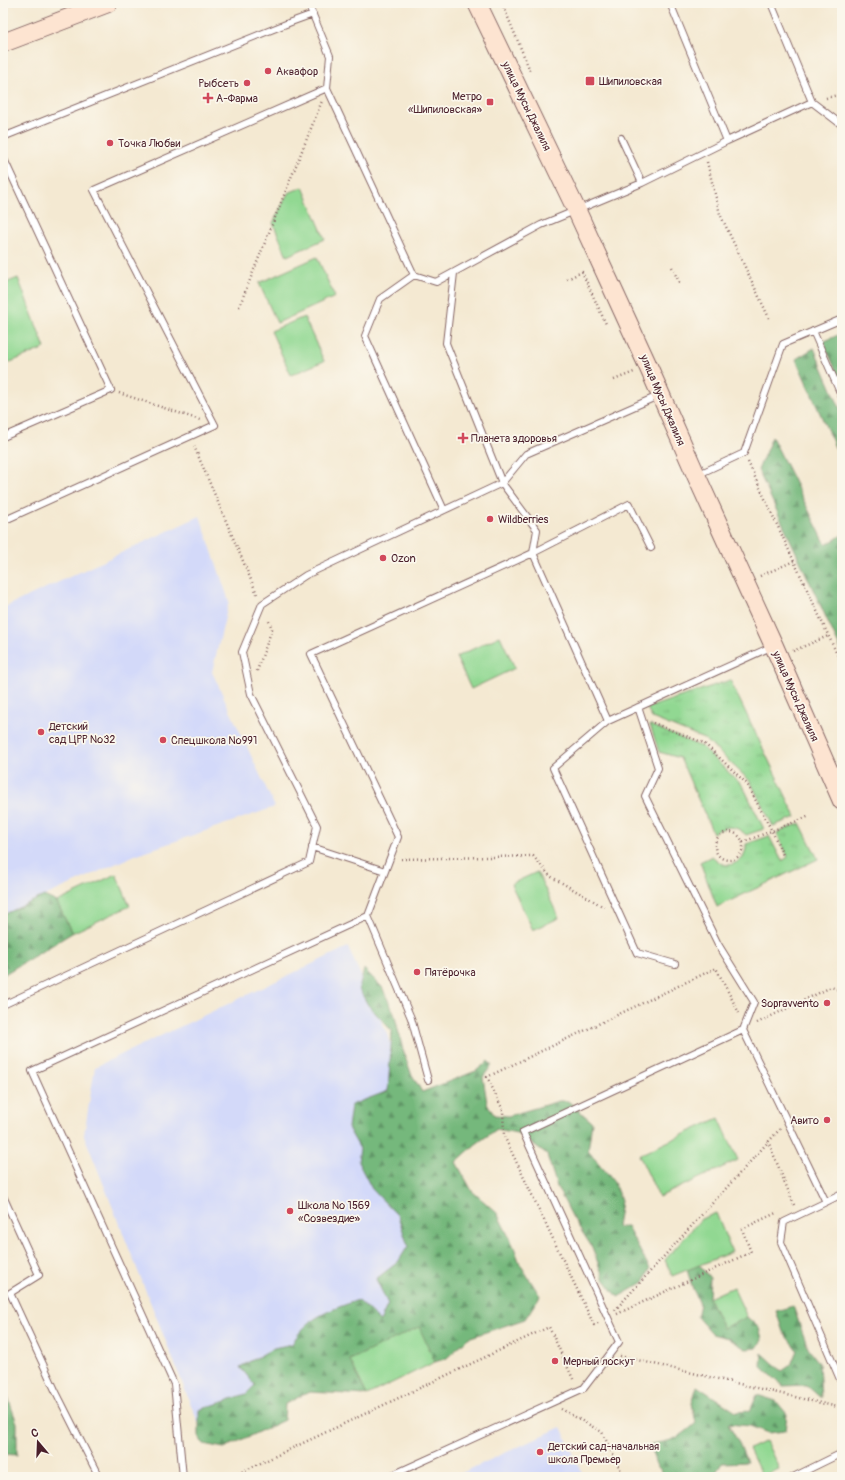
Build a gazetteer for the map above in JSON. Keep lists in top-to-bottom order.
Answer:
{
  "streets": {
    "main road": ["улица Мусы Джалиля"]
  },
  "places": {
    "other": [
      "Аквафор",
      "Рыбсеть",
      "Точка Любви",
      "Wildberries",
      "Ozon",
      "Детский сад ЦРР №32",
      "Спецшкола №991",
      "Пятёрочка",
      "Sopravvento",
      "Авито",
      "Школа № 1569 «Созвездие»",
      "Мерный лоскут",
      "Детский сад-начальная школа Премьер"
    ],
    "transit": ["Шипиловская", "Метро «Шипиловская»"],
    "health": ["А-Фарма", "Планета здоровья"]
  },
  "north": "top"
}
